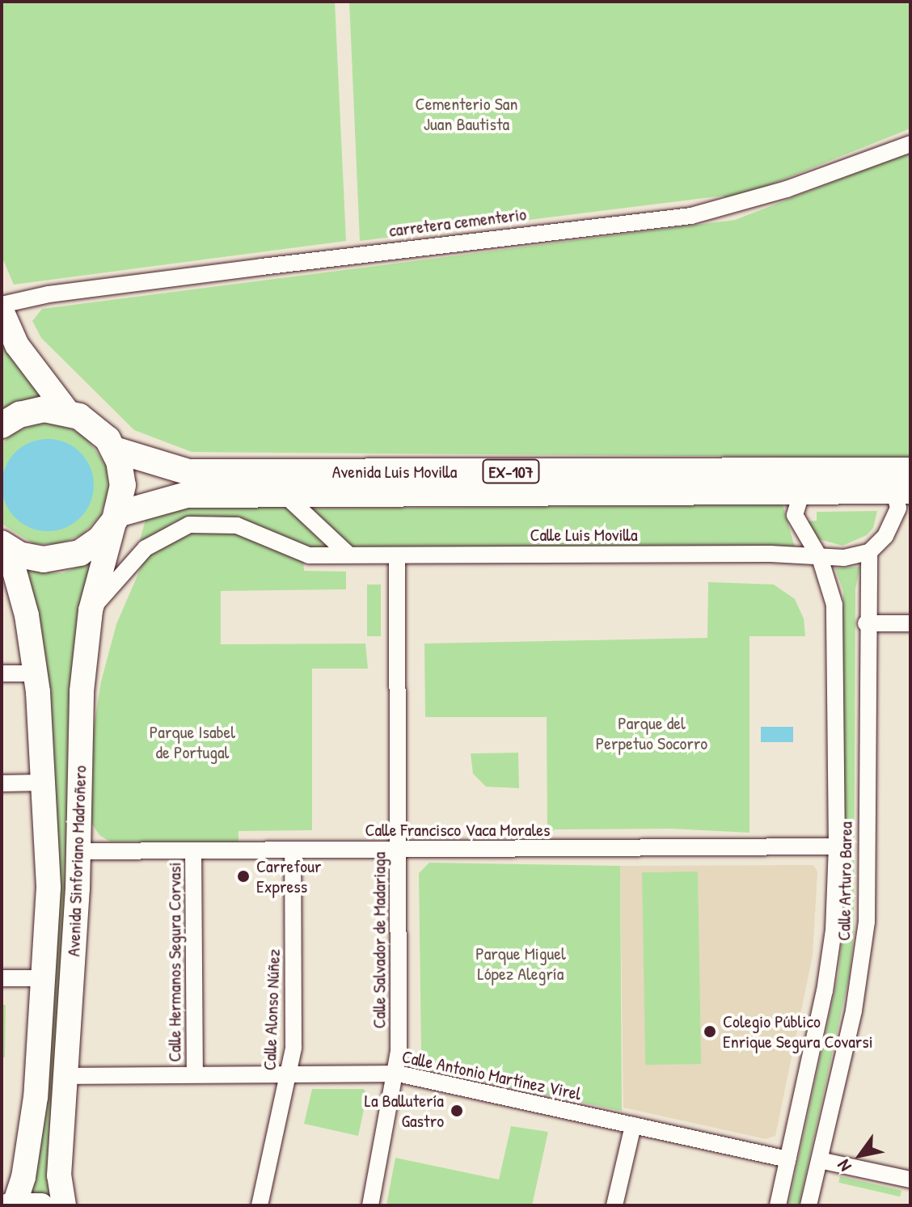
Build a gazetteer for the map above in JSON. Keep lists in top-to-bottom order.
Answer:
{
  "streets": {
    "main road": ["EX-107", "Avenida Luis Movilla", "Avenida Sinforiano Madroñero"],
    "street": [
      "carretera cementerio",
      "Calle Luis Movilla",
      "Calle Francisco Vaca Morales",
      "Calle Arturo Barea",
      "Calle Salvador de Madariaga",
      "Calle Hermanos Segura Corvasi",
      "Calle Alonso Núñez",
      "Calle Antonio Martínez Virel"
    ]
  },
  "crossings": [
    ["Avenida Luis Movilla", "Avenida Sinforiano Madroñero"],
    ["Avenida Luis Movilla", "Calle Arturo Barea"],
    ["Calle Luis Movilla", "Avenida Sinforiano Madroñero"],
    ["Calle Luis Movilla", "Calle Arturo Barea"],
    ["Calle Luis Movilla", "Calle Salvador de Madariaga"],
    ["Calle Francisco Vaca Morales", "Avenida Sinforiano Madroñero"],
    ["Calle Francisco Vaca Morales", "Calle Arturo Barea"],
    ["Calle Francisco Vaca Morales", "Calle Salvador de Madariaga"],
    ["Calle Francisco Vaca Morales", "Calle Hermanos Segura Corvasi"],
    ["Calle Francisco Vaca Morales", "Calle Alonso Núñez"],
    ["Avenida Sinforiano Madroñero", "Calle Antonio Martínez Virel"],
    ["Calle Arturo Barea", "Calle Antonio Martínez Virel"],
    ["Calle Salvador de Madariaga", "Calle Antonio Martínez Virel"],
    ["Calle Hermanos Segura Corvasi", "Calle Antonio Martínez Virel"],
    ["Calle Alonso Núñez", "Calle Antonio Martínez Virel"]
  ],
  "parks": [
    "Cementerio San Juan Bautista",
    "Parque del Perpetuo Socorro",
    "Parque Isabel de Portugal",
    "Parque Miguel López Alegría"
  ],
  "places": ["Carrefour Express", "Colegio Público Enrique Segura Covarsi", "La Ballutería Gastro"],
  "north": "bottom left"
}
